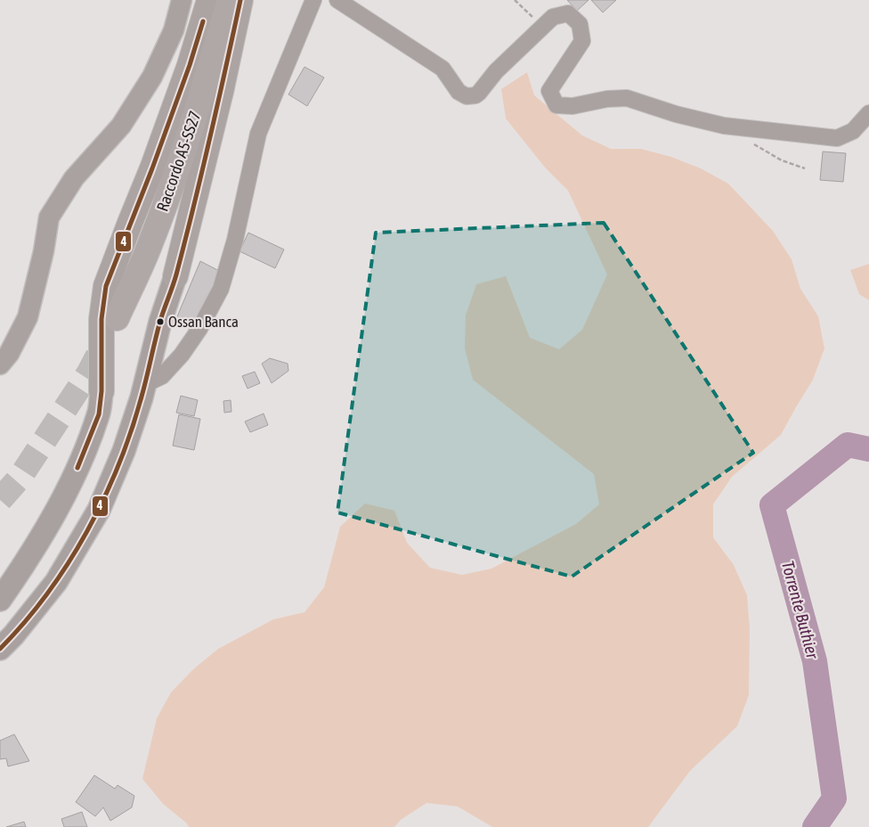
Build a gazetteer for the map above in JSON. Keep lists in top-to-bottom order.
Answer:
{
  "streets": {
    "highway": ["Raccordo A5-SS27"]
  },
  "water": ["Torrente Buthier"],
  "places": ["Ossan Banca"],
  "lines": ["transit line 4"]
}
